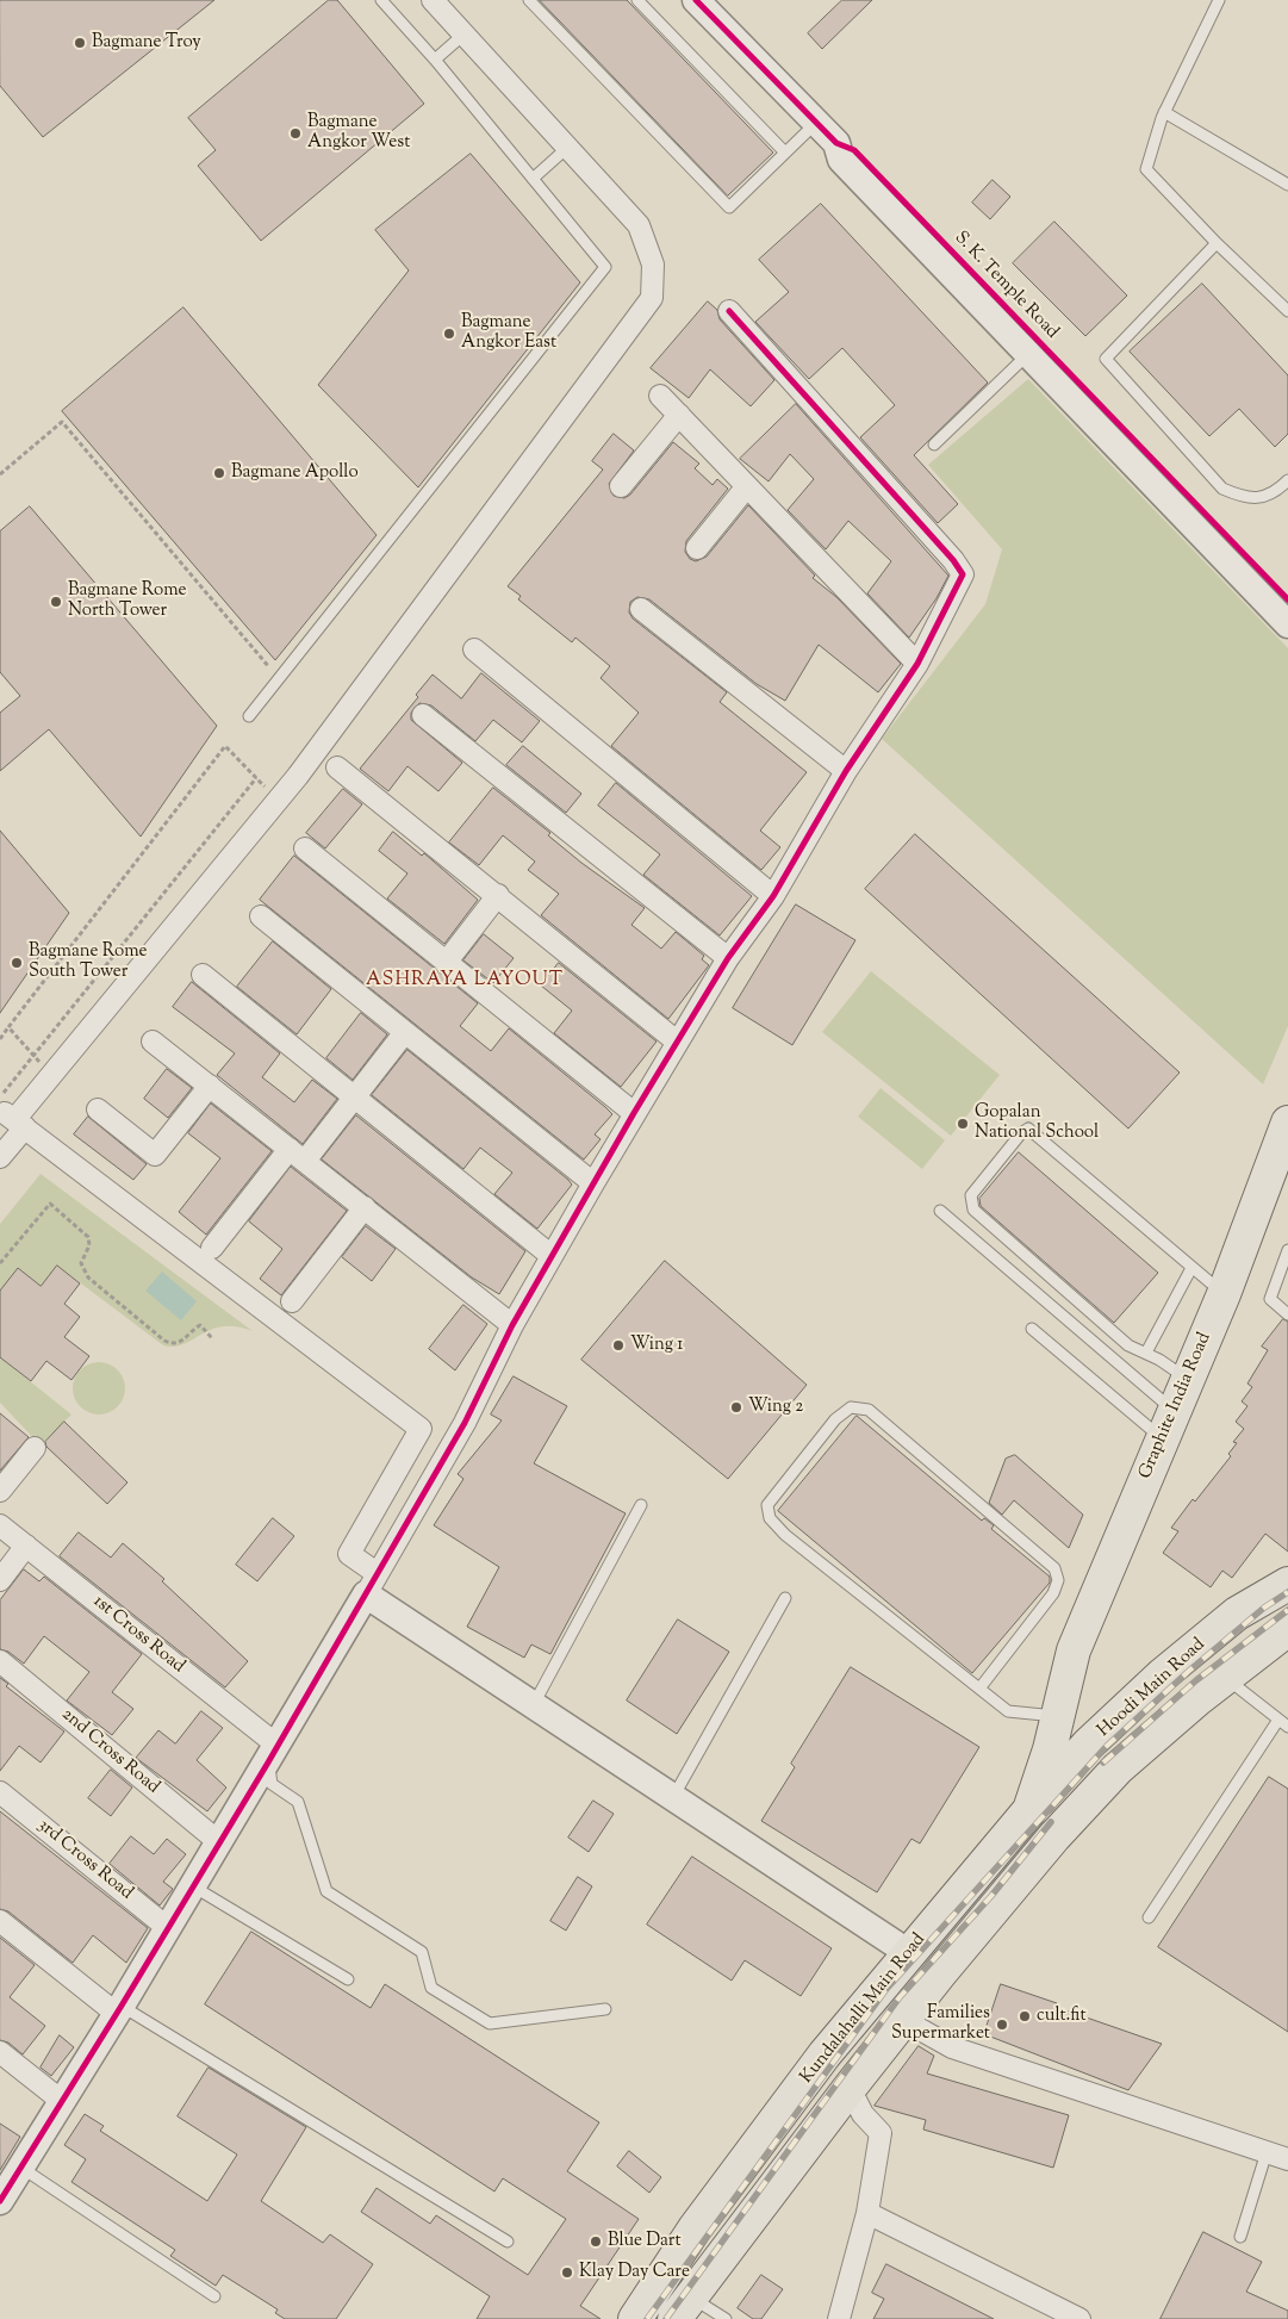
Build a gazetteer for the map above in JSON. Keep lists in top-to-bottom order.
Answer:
{
  "streets": {
    "main road": ["Graphite India Road", "Hoodi Main Road", "Kundalahalli Main Road"],
    "street": [
      "S. K. Temple Road",
      "1st Cross Road",
      "2nd Cross Road",
      "3rd Cross Road"
    ]
  },
  "crossings": [
    ["Graphite India Road", "Kundalahalli Main Road"],
    ["Hoodi Main Road", "Kundalahalli Main Road"]
  ],
  "districts": ["ASHRAYA LAYOUT"],
  "places": [
    "Bagmane Troy",
    "Bagmane Angkor West",
    "Bagmane Angkor East",
    "Bagmane Apollo",
    "Bagmane Rome North Tower",
    "Bagmane Rome South Tower",
    "Gopalan National School",
    "Wing 1",
    "Wing 2",
    "cult.fit",
    "Families Supermarket",
    "Blue Dart",
    "Klay Day Care"
  ]
}
